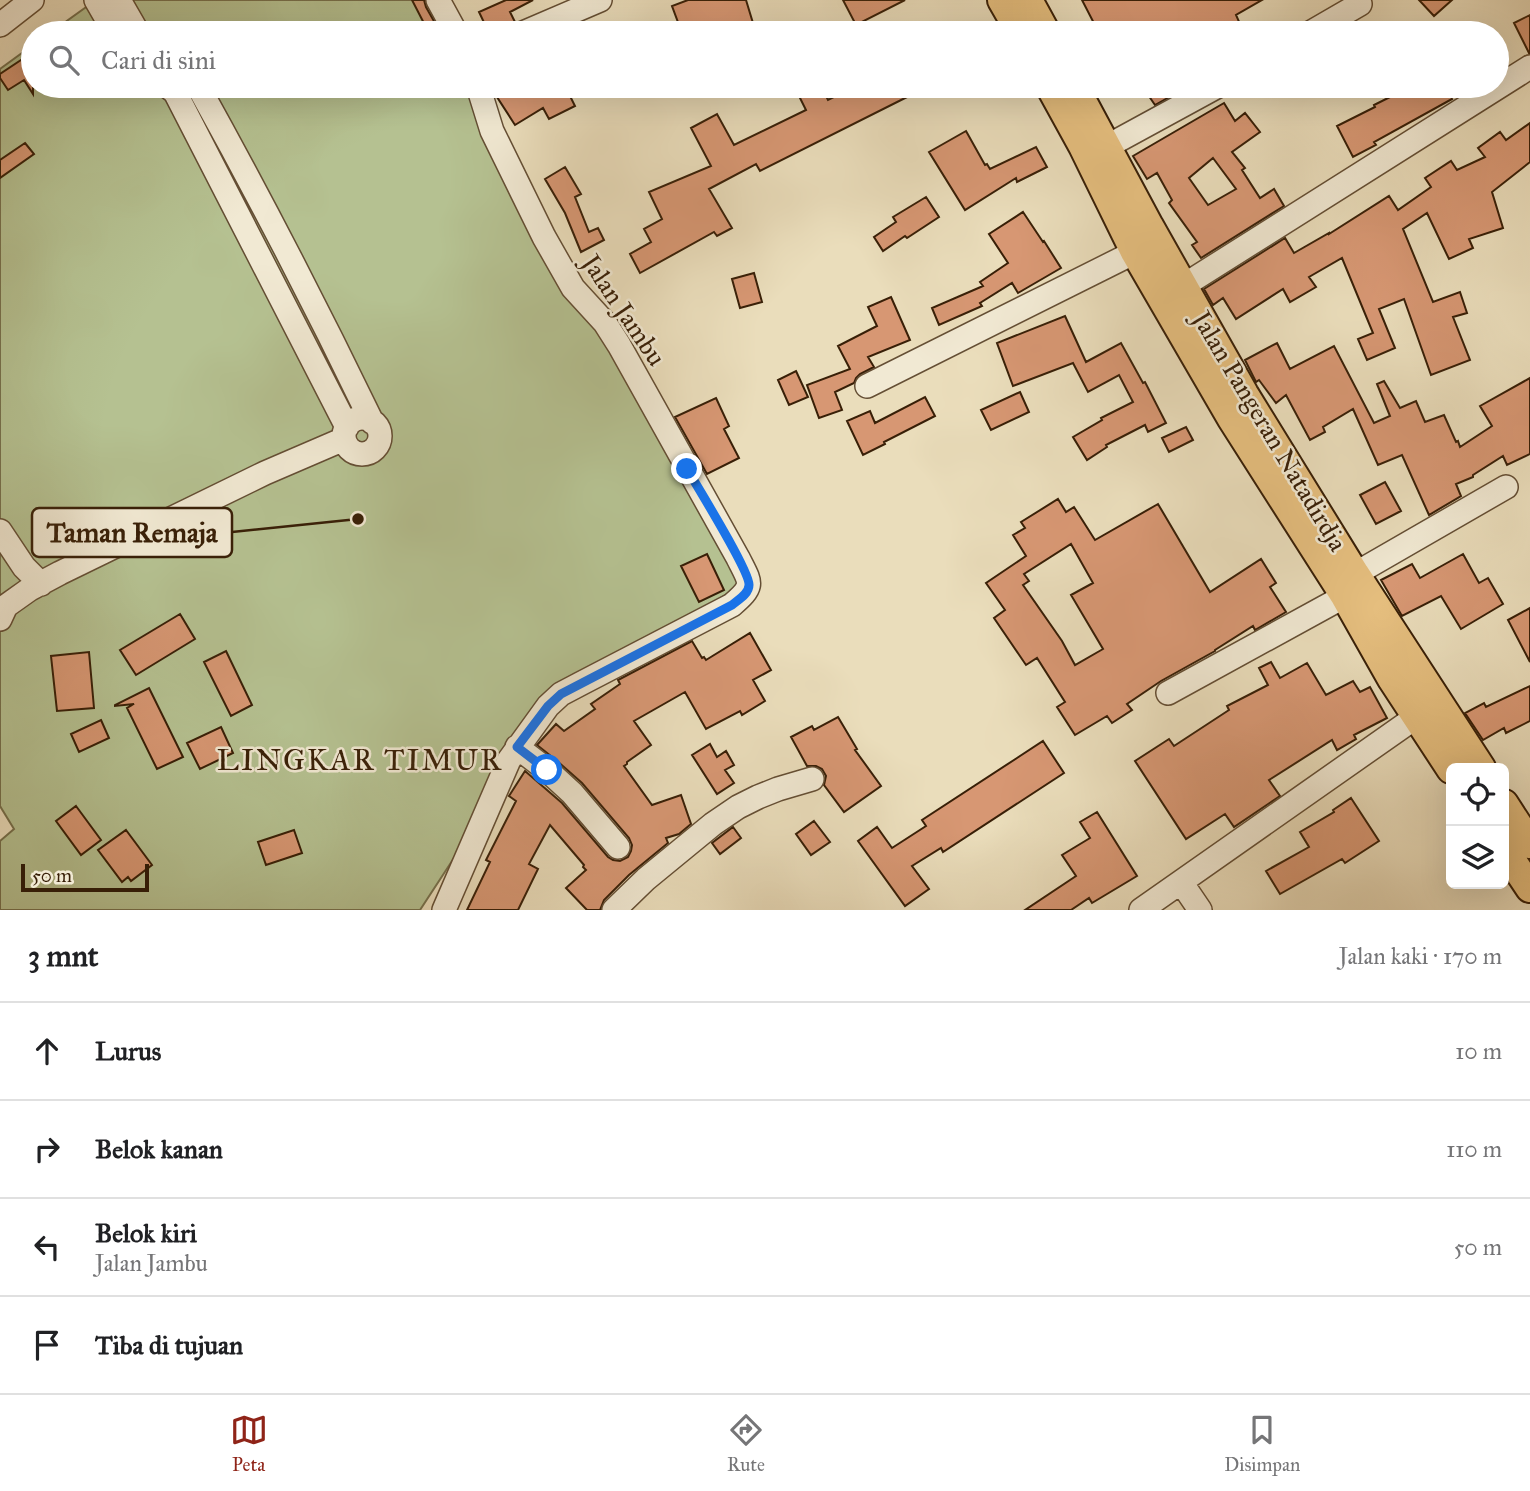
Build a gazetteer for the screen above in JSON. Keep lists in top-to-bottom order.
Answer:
{
  "streets": {
    "main road": ["Jalan Pangeran Natadirdja"],
    "street": ["Jalan Jambu"]
  },
  "districts": ["LINGKAR TIMUR"],
  "places": ["Taman Remaja"],
  "scale_bar": "50 m",
  "page": {
    "search": "Cari di sini",
    "scale": "50 m",
    "heading": ["3 mnt", "Jalan kaki · 170 m"],
    "list": [
      ["Lurus", "10 m"],
      ["Belok kanan", "110 m"],
      ["Belok kiri", "Jalan Jambu", "50 m"],
      "Tiba di tujuan"
    ],
    "nav": ["Peta", "Rute", "Disimpan"]
  }
}
